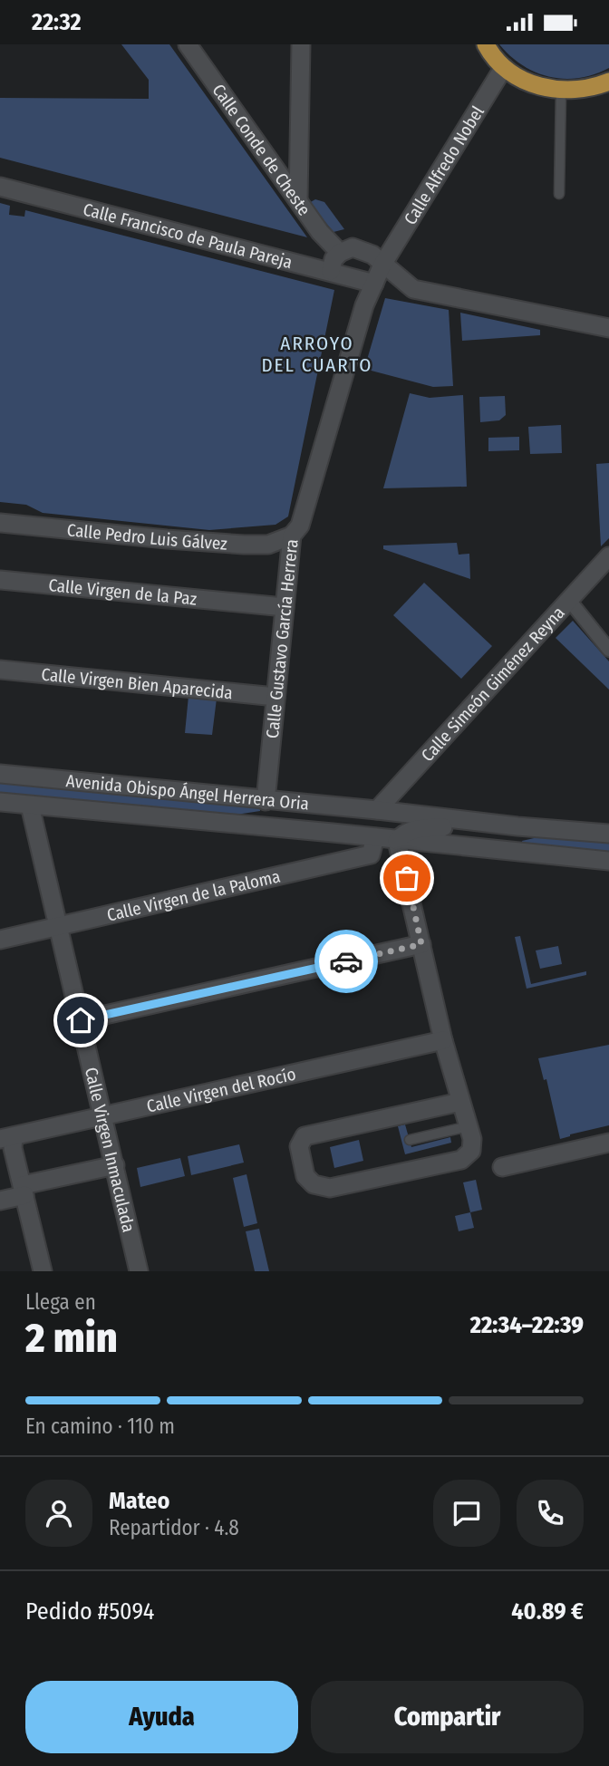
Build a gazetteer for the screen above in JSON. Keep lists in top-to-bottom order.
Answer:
{
  "streets": {
    "street": [
      "Calle Conde de Cheste",
      "Calle Alfredo Nobel",
      "Calle Francisco de Paula Pareja",
      "Calle Pedro Luis Gálvez",
      "Calle Virgen de la Paz",
      "Calle Gustavo García Herrera",
      "Calle Simeón Giménez Reyna",
      "Calle Virgen Bien Aparecida",
      "Avenida Obispo Ángel Herrera Oria",
      "Calle Virgen de la Paloma",
      "Calle Virgen del Rocío",
      "Calle Virgen Inmaculada"
    ]
  },
  "crossings": [
    ["Calle Alfredo Nobel", "Calle Gustavo García Herrera"],
    ["Calle Francisco de Paula Pareja", "Calle Gustavo García Herrera"],
    ["Calle Pedro Luis Gálvez", "Calle Gustavo García Herrera"],
    ["Calle Virgen de la Paz", "Calle Gustavo García Herrera"],
    ["Calle Gustavo García Herrera", "Calle Virgen Bien Aparecida"],
    ["Calle Gustavo García Herrera", "Avenida Obispo Ángel Herrera Oria"],
    ["Calle Simeón Giménez Reyna", "Avenida Obispo Ángel Herrera Oria"],
    ["Avenida Obispo Ángel Herrera Oria", "Calle Virgen de la Paloma"],
    ["Avenida Obispo Ángel Herrera Oria", "Calle Virgen Inmaculada"],
    ["Calle Virgen de la Paloma", "Calle Virgen Inmaculada"],
    ["Calle Virgen del Rocío", "Calle Virgen Inmaculada"]
  ],
  "districts": ["ARROYO DEL CUARTO"],
  "page": {
    "status": "22:32",
    "heading": ["2 min", "Llega en", "22:34–22:39"],
    "panel": [
      "Mateo",
      "Repartidor · 4.8",
      "Pedido #5094",
      "40.89 €"
    ],
    "bar": "En camino · 110 m",
    "buttons": ["Ayuda", "Compartir"]
  }
}
